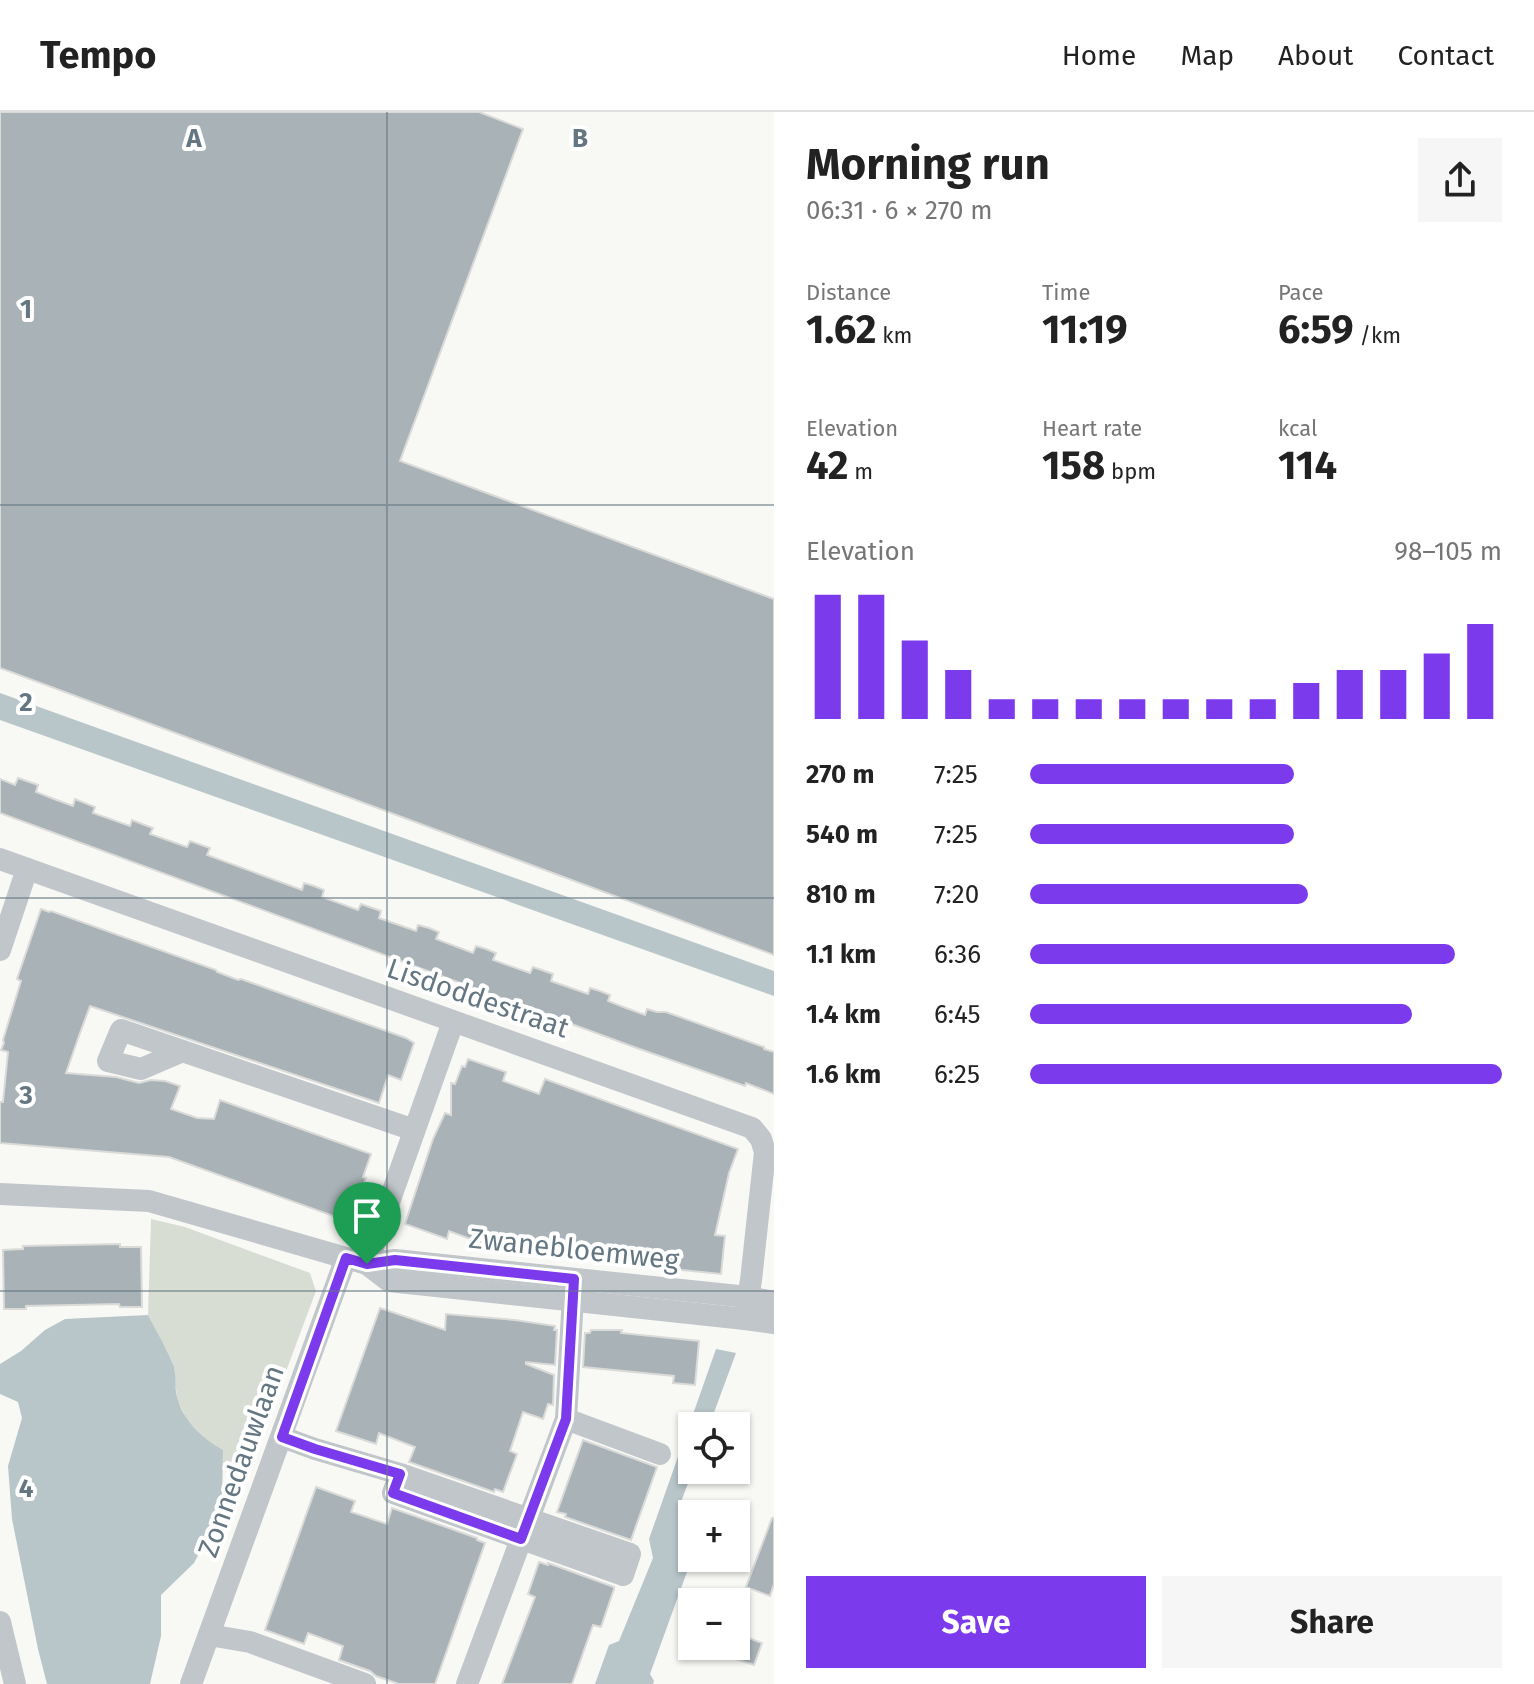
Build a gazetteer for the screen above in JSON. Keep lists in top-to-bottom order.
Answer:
{
  "streets": {
    "street": ["Lisdoddestraat", "Zwanebloemweg", "Zonnedauwlaan"]
  },
  "crossings": [
    ["Lisdoddestraat", "Zwanebloemweg"],
    ["Lisdoddestraat", "Zonnedauwlaan"],
    ["Zwanebloemweg", "Zonnedauwlaan"]
  ],
  "page": {
    "header": "Tempo",
    "nav": [
      "Home",
      "Map",
      "About",
      "Contact"
    ],
    "heading": ["Morning run", "06:31 · 6 × 270 m"],
    "stats": [
      ["Distance", "1.62 km"],
      ["Time", "11:19"],
      ["Pace", "6:59 /km"],
      ["Elevation", "42 m"],
      ["Heart rate", "158 bpm"],
      ["kcal", "114"]
    ],
    "chart": ["Elevation", "98–105 m"],
    "list": [
      {
        "name": "270 m",
        "note": "7:25"
      },
      {
        "name": "540 m",
        "note": "7:25"
      },
      {
        "name": "810 m",
        "note": "7:20"
      },
      {
        "name": "1.1 km",
        "note": "6:36"
      },
      {
        "name": "1.4 km",
        "note": "6:45"
      },
      {
        "name": "1.6 km",
        "note": "6:25"
      }
    ],
    "map_buttons": ["+", "−"],
    "buttons": ["Save", "Share"]
  },
  "grid": {
    "columns": ["A", "B"],
    "rows": [
      "1",
      "2",
      "3",
      "4"
    ]
  }
}
